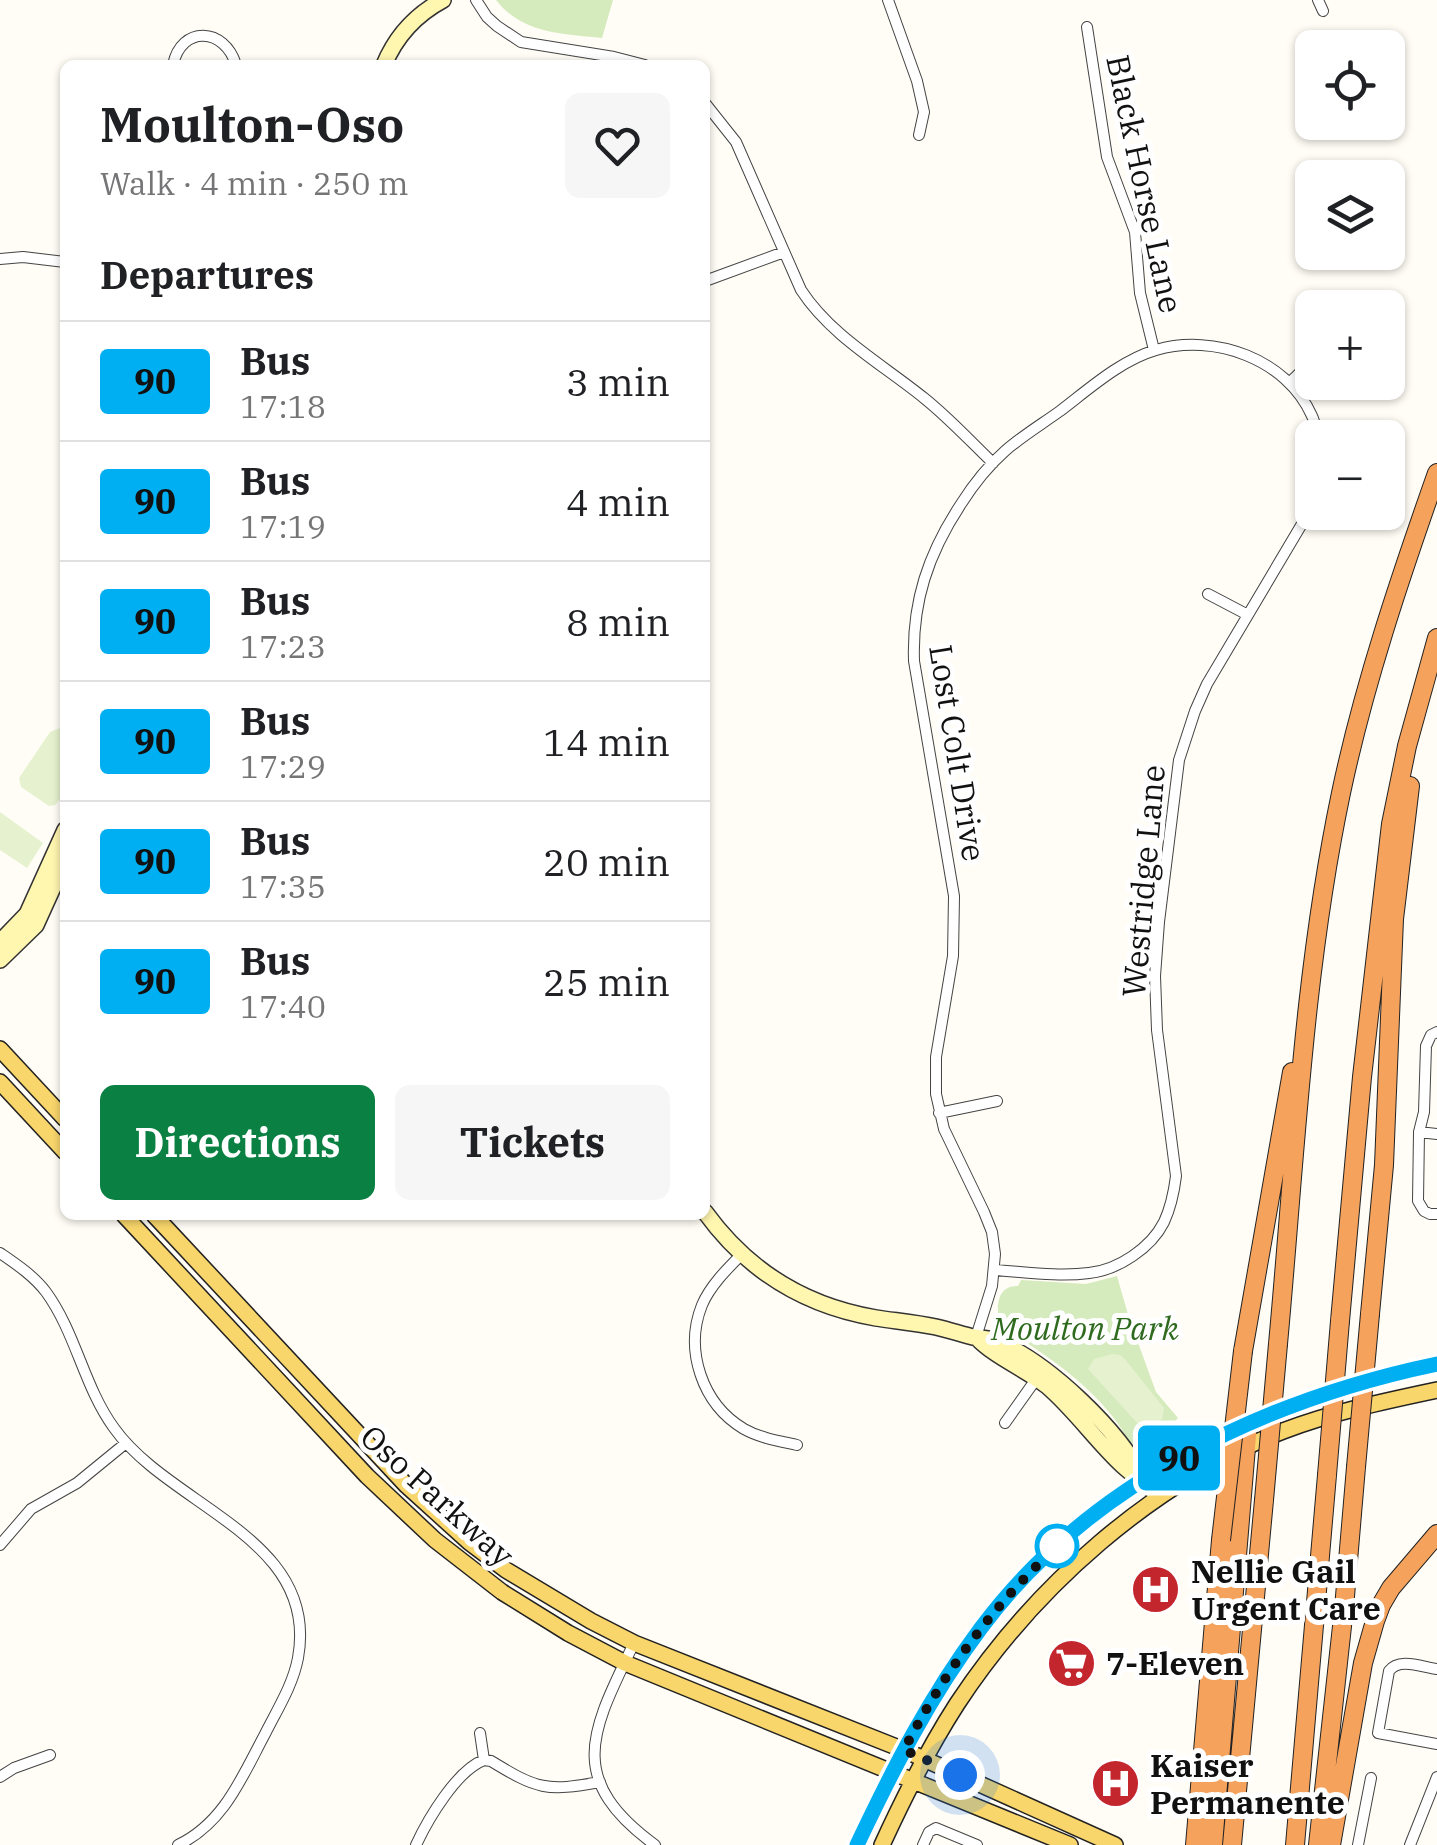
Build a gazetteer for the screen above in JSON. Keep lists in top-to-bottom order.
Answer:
{
  "streets": {
    "main road": ["Oso Parkway"],
    "street": ["Black Horse Lane", "Lost Colt Drive", "Westridge Lane"]
  },
  "crossings": [
    ["Black Horse Lane", "Lost Colt Drive"],
    ["Lost Colt Drive", "Westridge Lane"]
  ],
  "parks": ["Moulton Park"],
  "places": {
    "hospital": ["Nellie Gail Urgent Care", "Kaiser Permanente"],
    "supermarket": ["7-Eleven"]
  },
  "lines": ["bus line 90"],
  "page": {
    "on_map": "90",
    "map_buttons": ["+", "−"],
    "heading": [
      ["Moulton-Oso", "Walk · 4 min · 250 m"],
      "Departures"
    ],
    "list": [
      {
        "mark": "90",
        "name": "Bus",
        "note": "17:18",
        "value": "3 min"
      },
      {
        "mark": "90",
        "name": "Bus",
        "note": "17:19",
        "value": "4 min"
      },
      {
        "mark": "90",
        "name": "Bus",
        "note": "17:23",
        "value": "8 min"
      },
      {
        "mark": "90",
        "name": "Bus",
        "note": "17:29",
        "value": "14 min"
      },
      {
        "mark": "90",
        "name": "Bus",
        "note": "17:35",
        "value": "20 min"
      },
      {
        "mark": "90",
        "name": "Bus",
        "note": "17:40",
        "value": "25 min"
      }
    ],
    "buttons": ["Directions", "Tickets"]
  }
}
